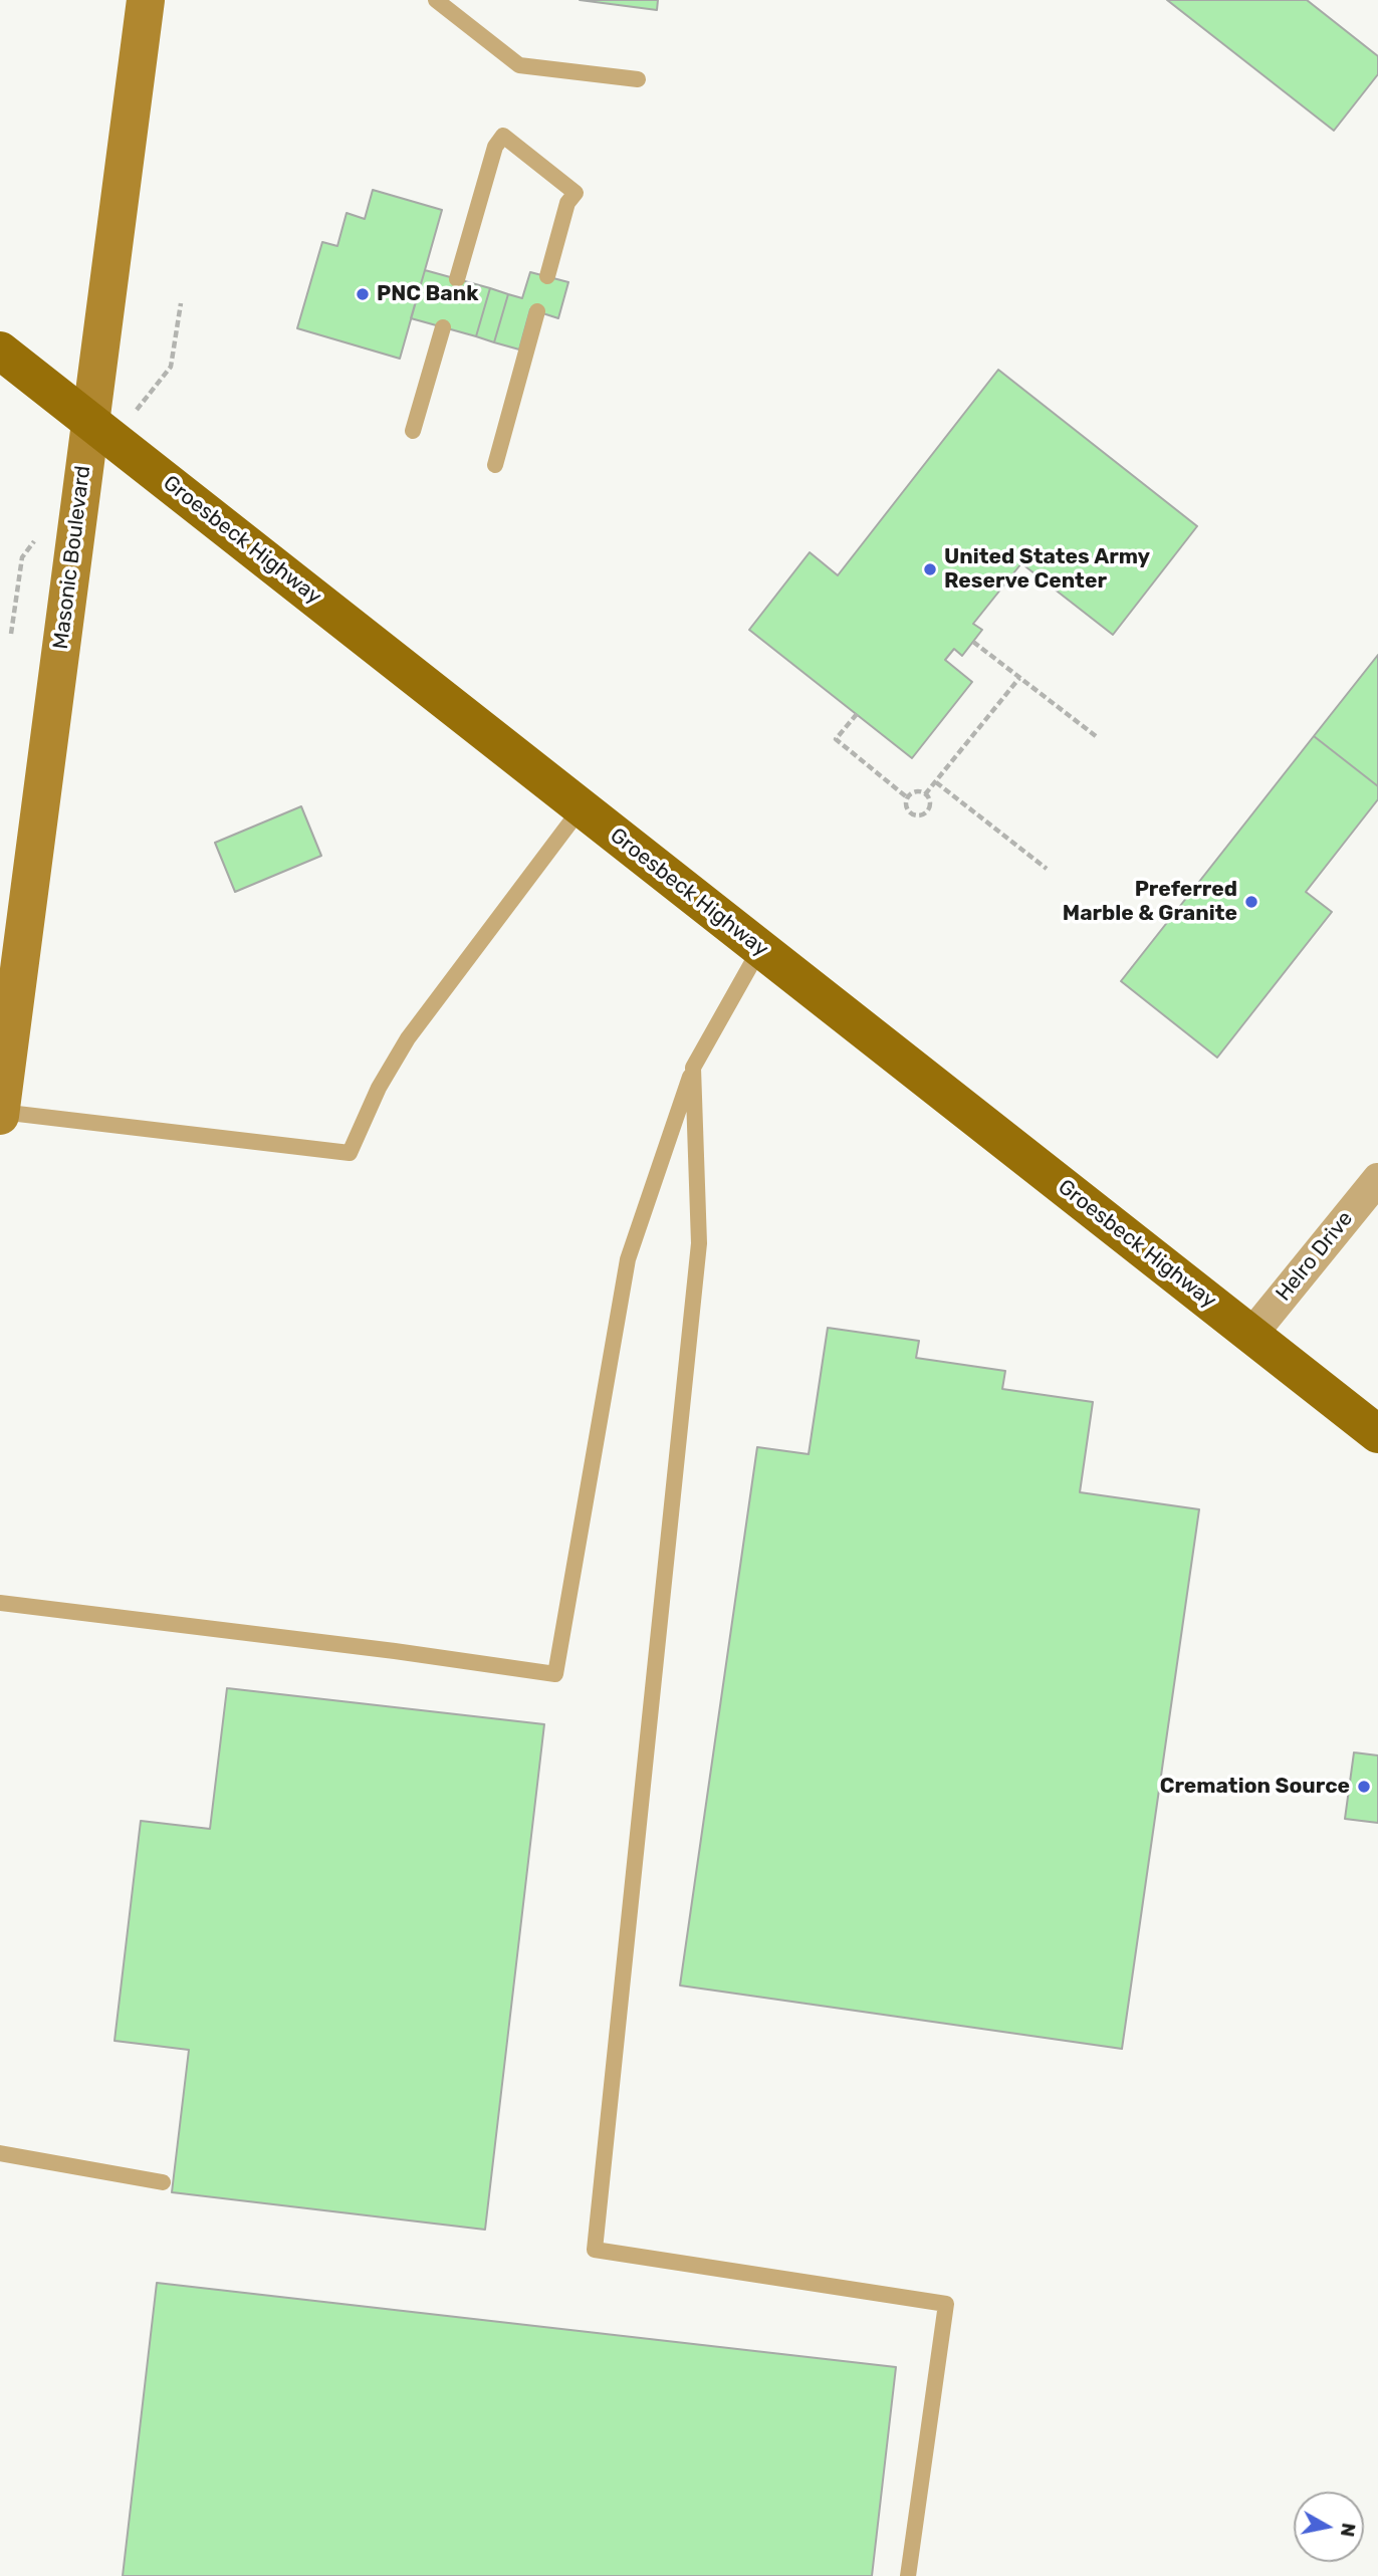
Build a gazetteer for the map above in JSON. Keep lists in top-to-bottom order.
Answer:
{
  "streets": {
    "main road": ["Groesbeck Highway"],
    "street": ["Masonic Boulevard", "Helro Drive"]
  },
  "crossings": [
    ["Groesbeck Highway", "Masonic Boulevard"],
    ["Groesbeck Highway", "Helro Drive"]
  ],
  "places": [
    "PNC Bank",
    "United States Army Reserve Center",
    "Preferred Marble & Granite",
    "Cremation Source"
  ],
  "north": "right"
}
